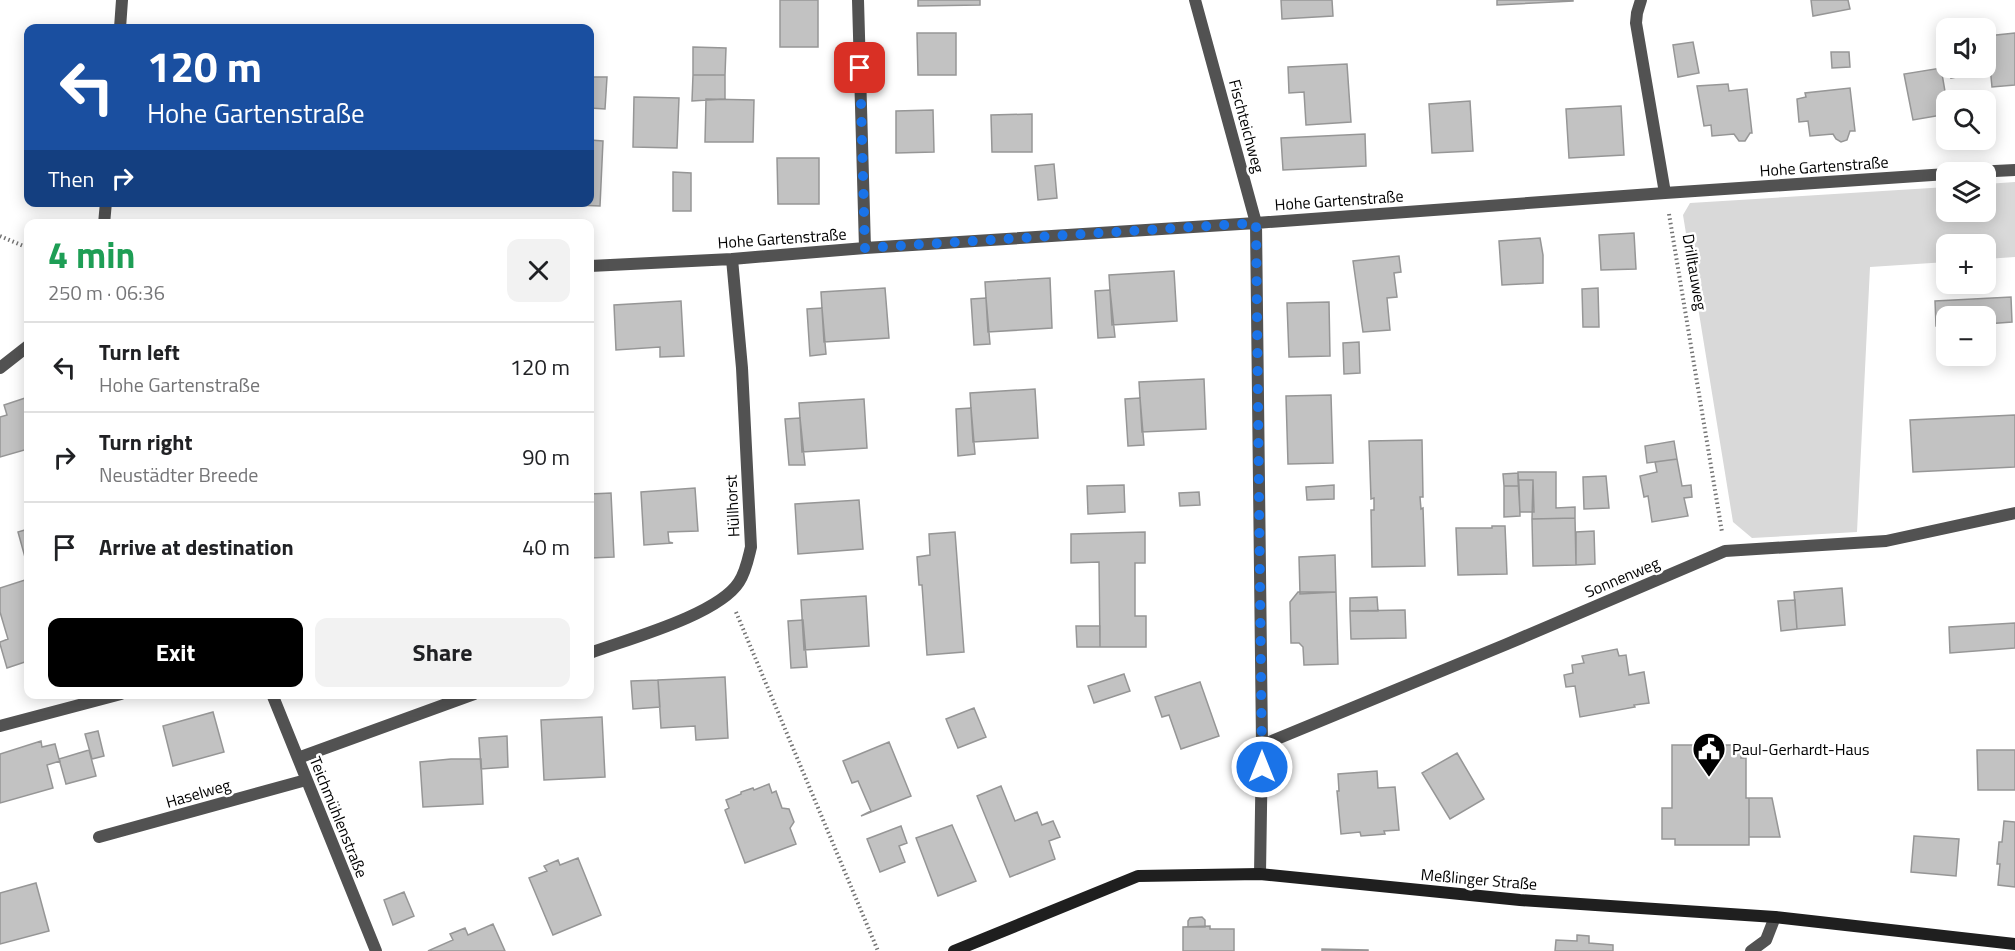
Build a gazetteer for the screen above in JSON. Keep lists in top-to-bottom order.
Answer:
{
  "streets": {
    "street": [
      "Fischteichweg",
      "Hohe Gartenstraße",
      "Hüllhorst",
      "Sonnenweg",
      "Haselweg",
      "Teichmühlenstraße",
      "Meßlinger Straße"
    ],
    "path": ["Drilltauweg"]
  },
  "crossings": [
    ["Fischteichweg", "Hohe Gartenstraße"],
    ["Fischteichweg", "Sonnenweg"],
    ["Fischteichweg", "Meßlinger Straße"],
    ["Hohe Gartenstraße", "Drilltauweg"],
    ["Hohe Gartenstraße", "Hüllhorst"],
    ["Drilltauweg", "Sonnenweg"],
    ["Haselweg", "Teichmühlenstraße"]
  ],
  "places": {
    "public building": ["Paul-Gerhardt-Haus"]
  },
  "page": {
    "map_buttons": ["+", "−"],
    "turn": ["120 m", "Hohe Gartenstraße"],
    "then": "Then",
    "heading": ["4 min", "250 m · 06:36"],
    "list": [
      {
        "name": "Turn left",
        "note": "Hohe Gartenstraße",
        "value": "120 m"
      },
      {
        "name": "Turn right",
        "note": "Neustädter Breede",
        "value": "90 m"
      },
      {
        "name": "Arrive at destination",
        "value": "40 m"
      }
    ],
    "buttons": ["Exit", "Share"]
  }
}
